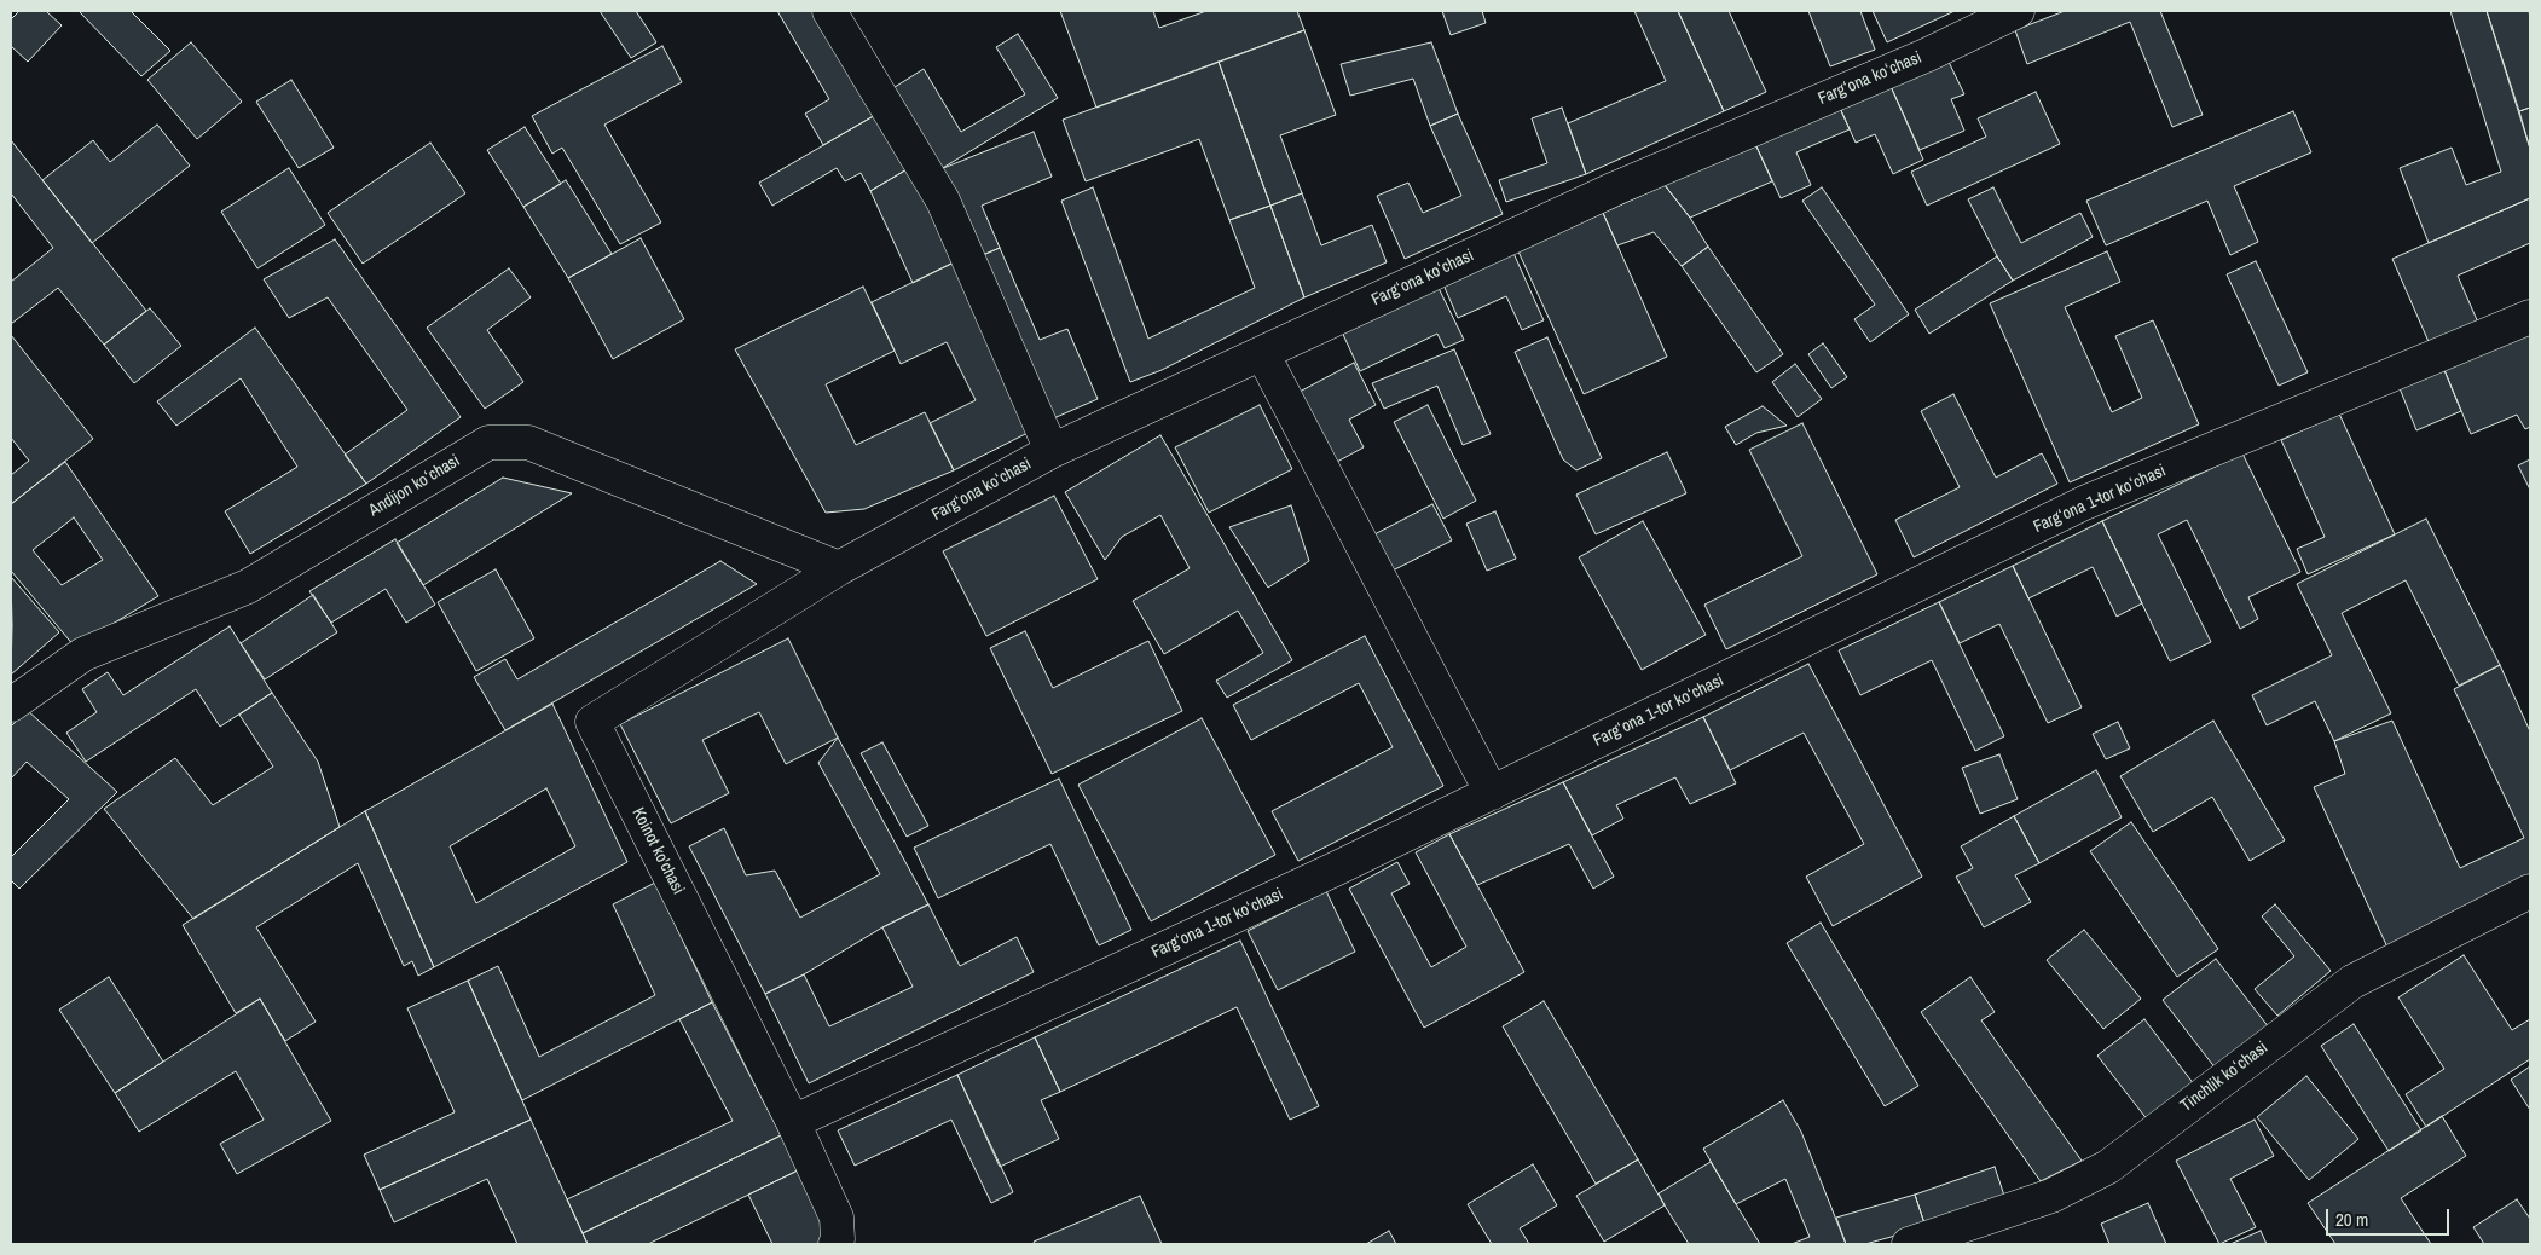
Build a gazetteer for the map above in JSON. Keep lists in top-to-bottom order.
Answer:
{
  "streets": {
    "street": [
      "Fargʻona koʻchasi",
      "Andijon koʻchasi",
      "Fargʻona 1-tor koʻchasi",
      "Koinot ko'chasi",
      "Tinchlik koʻchasi"
    ]
  },
  "crossings": [
    ["Fargʻona koʻchasi", "Andijon koʻchasi"],
    ["Fargʻona koʻchasi", "Koinot ko'chasi"],
    ["Andijon koʻchasi", "Koinot ko'chasi"],
    ["Fargʻona 1-tor koʻchasi", "Koinot ko'chasi"]
  ],
  "scale_bar": "20 m"
}
